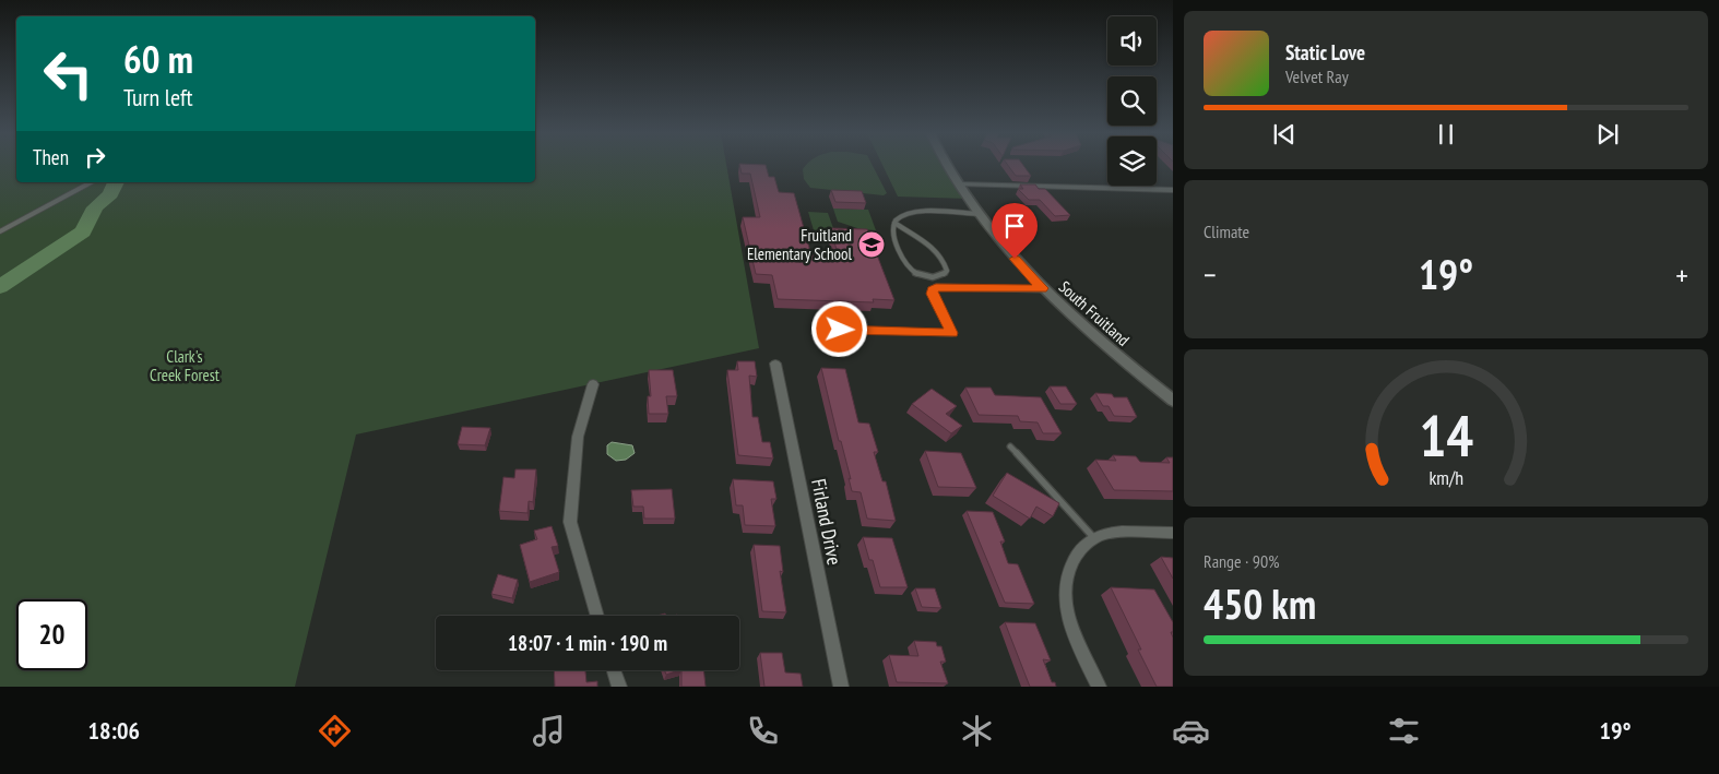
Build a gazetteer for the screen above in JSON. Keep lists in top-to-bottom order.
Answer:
{
  "streets": {
    "street": ["South Fruitland", "Firland Drive"]
  },
  "parks": ["Clark's Creek Forest"],
  "places": {
    "school or university": ["Fruitland Elementary School"]
  },
  "page": {
    "turn": ["60 m", "Turn left"],
    "song": ["Static Love", "Velvet Ray"],
    "then": "Then",
    "tile": [
      "Climate",
      ["Range · 90%", "450 km"]
    ],
    "heat": ["−", "19°", "+"],
    "limit": "20",
    "trip": "18:07 · 1 min · 190 m",
    "tabs": ["18:06", "19°"],
    "gauge": ["14", "km/h"]
  }
}
